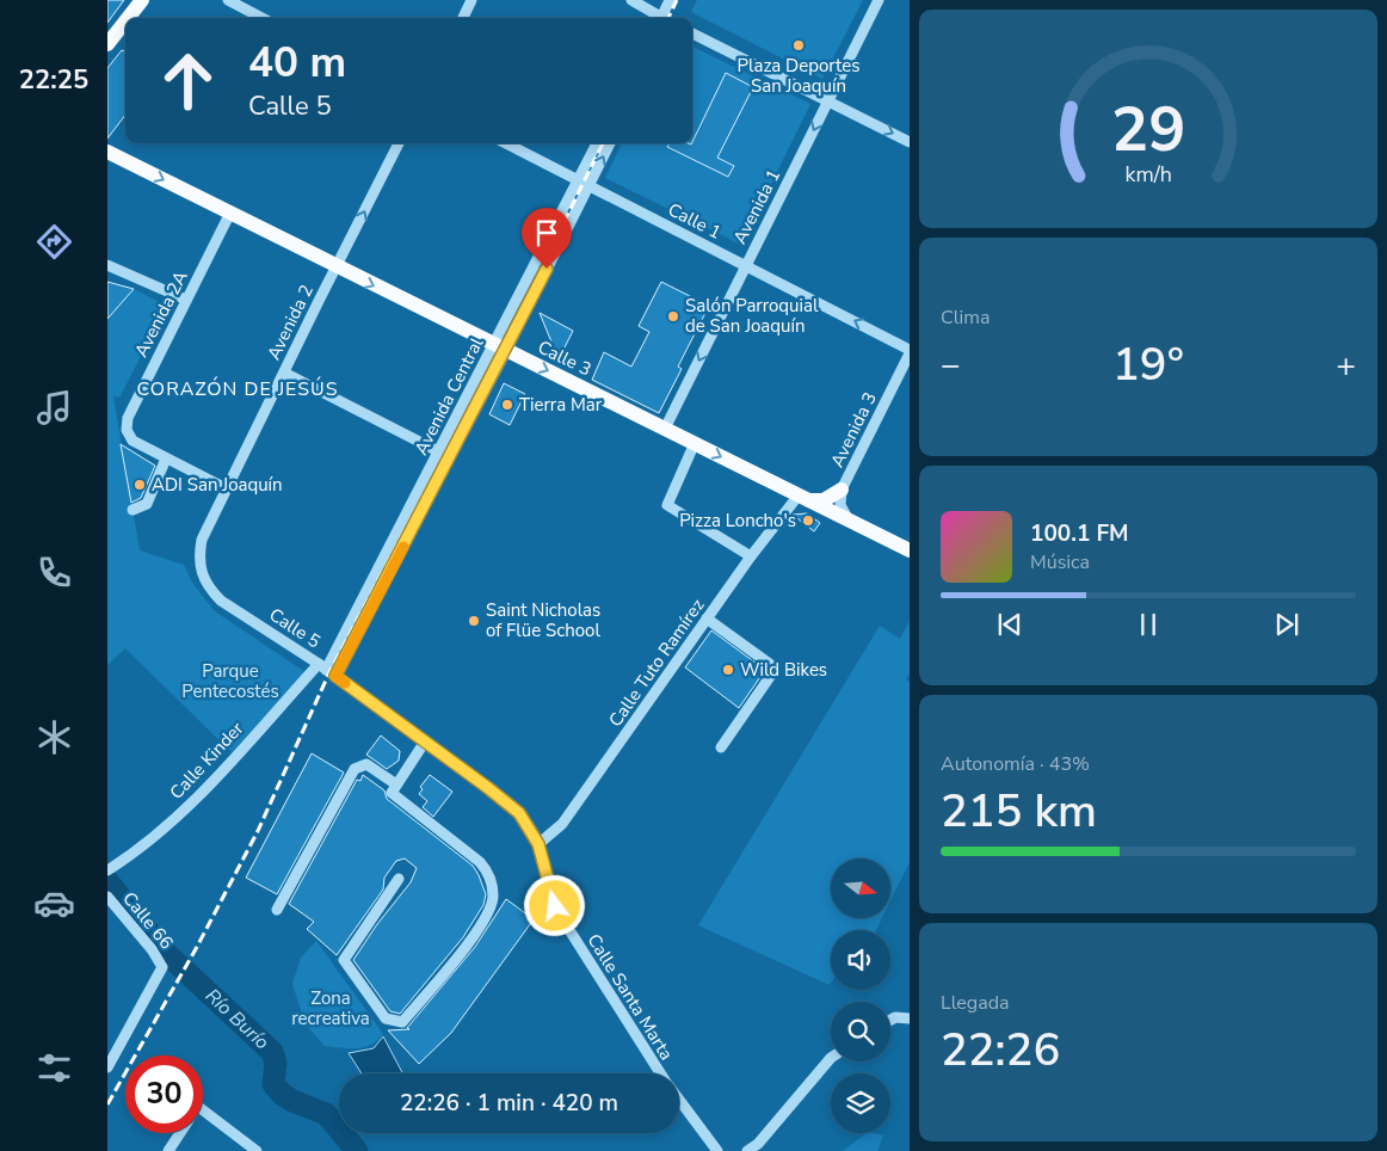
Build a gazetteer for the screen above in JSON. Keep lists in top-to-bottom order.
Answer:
{
  "streets": {
    "main road": ["Calle 3"],
    "street": [
      "Avenida 1",
      "Calle 1",
      "Avenida 2A",
      "Avenida 2",
      "Avenida Central",
      "Avenida 3",
      "Calle 5",
      "Calle Tuto Ramírez",
      "Calle Kinder",
      "Calle 66",
      "Calle Santa Marta"
    ]
  },
  "crossings": [
    ["Avenida 1", "Calle 1"],
    ["Avenida 1", "Calle 3"],
    ["Calle 1", "Avenida Central"],
    ["Calle 1", "Avenida 3"],
    ["Avenida 2A", "Calle 3"],
    ["Avenida 2", "Calle 3"],
    ["Avenida 2", "Calle 5"],
    ["Calle 3", "Avenida Central"],
    ["Calle 3", "Avenida 3"],
    ["Calle 3", "Calle Tuto Ramírez"],
    ["Avenida Central", "Calle 5"],
    ["Avenida Central", "Calle Kinder"],
    ["Calle 5", "Calle Kinder"],
    ["Calle 5", "Calle Santa Marta"],
    ["Calle Tuto Ramírez", "Calle Santa Marta"]
  ],
  "one_way": ["Avenida 1", "Calle 1", "Calle 3"],
  "districts": ["CORAZÓN DE JESÚS"],
  "water": ["Río Burío"],
  "parks": ["Parque Pentecostés", "Zona recreativa"],
  "places": [
    "Plaza Deportes San Joaquín",
    "Salón Parroquial de San Joaquín",
    "Tierra Mar",
    "ADI San Joaquín",
    "Pizza Loncho's",
    "Saint Nicholas of Flüe School",
    "Wild Bikes"
  ],
  "north": "right",
  "page": {
    "tabs": "22:25",
    "turn": ["40 m", "Calle 5"],
    "tile": [
      "Clima",
      ["Autonomía · 43%", "215 km"],
      ["Llegada", "22:26"]
    ],
    "heat": ["−", "19°", "+"],
    "song": ["100.1 FM", "Música"],
    "limit": "30",
    "trip": "22:26 · 1 min · 420 m",
    "gauge": ["29", "km/h"]
  }
}
